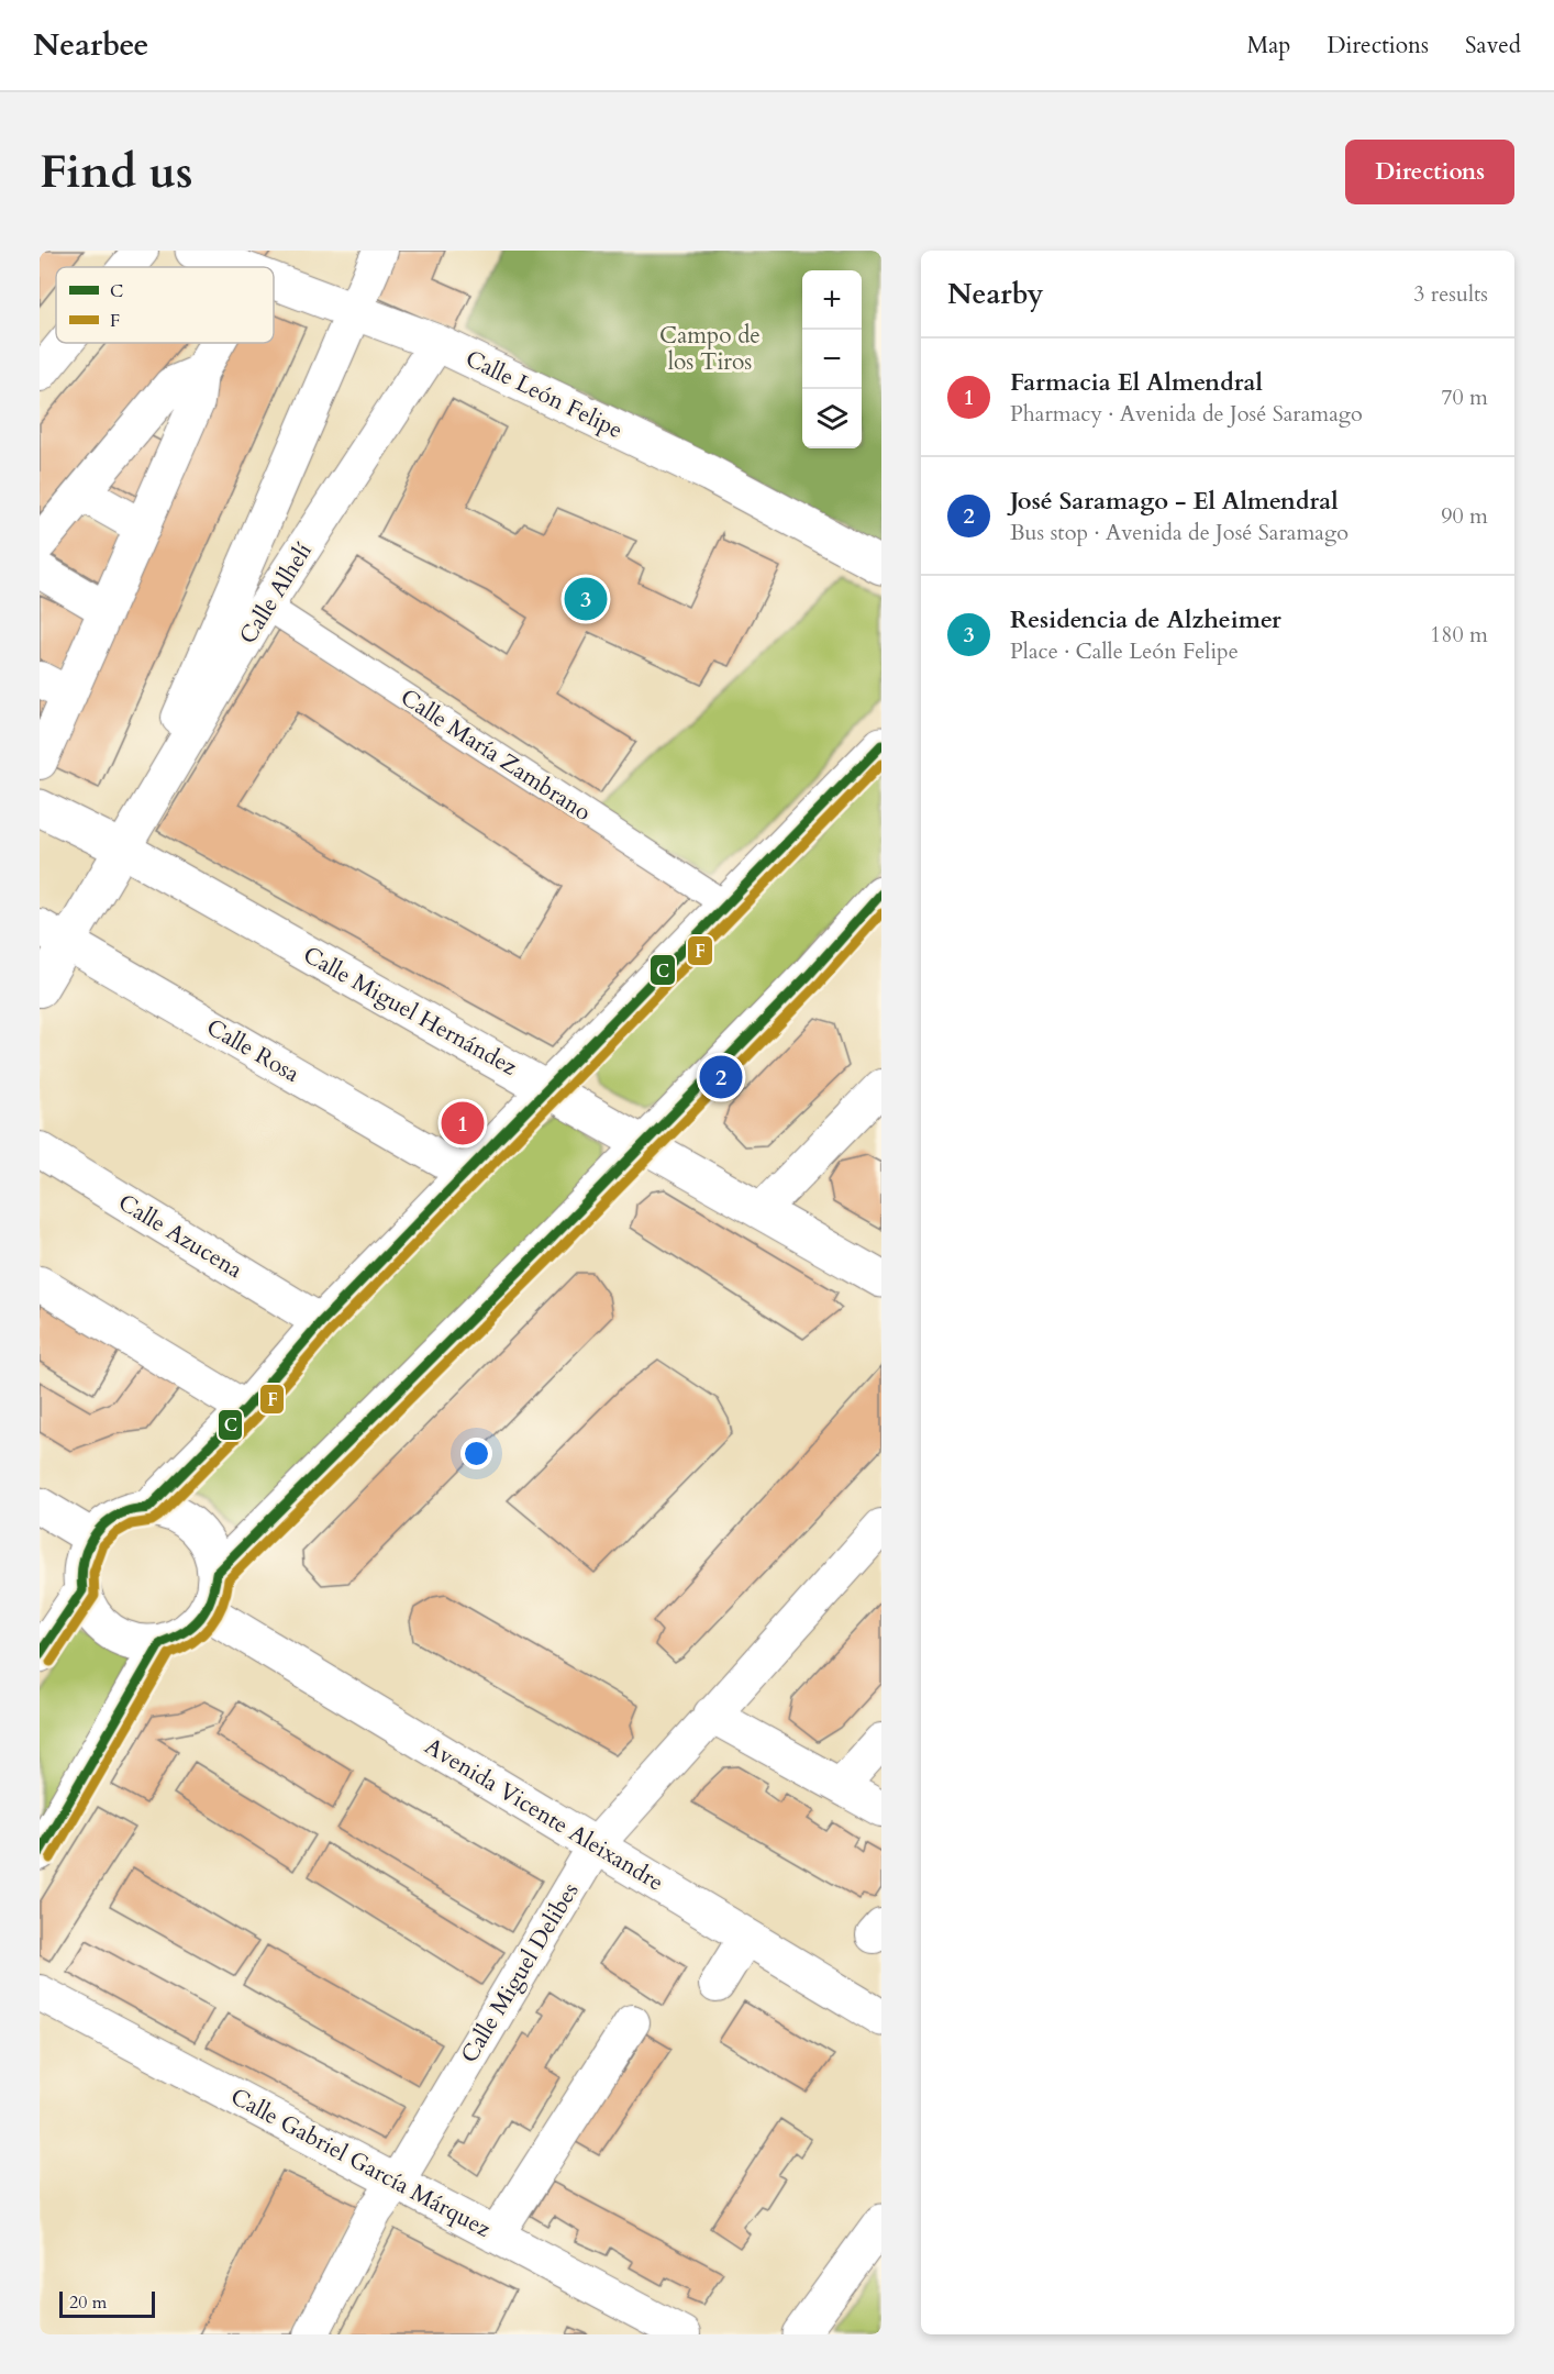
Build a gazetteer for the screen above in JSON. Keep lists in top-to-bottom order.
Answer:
{
  "streets": {
    "street": [
      "Calle León Felipe",
      "Calle Alhelí",
      "Calle María Zambrano",
      "Calle Miguel Hernández",
      "Calle Rosa",
      "Calle Azucena",
      "Avenida Vicente Aleixandre",
      "Calle Miguel Delibes",
      "Calle Gabriel García Márquez"
    ]
  },
  "crossings": [
    ["Calle León Felipe", "Calle Alhelí"],
    ["Calle Alhelí", "Calle María Zambrano"],
    ["Calle Alhelí", "Calle Miguel Hernández"],
    ["Calle Alhelí", "Calle Rosa"],
    ["Avenida Vicente Aleixandre", "Calle Miguel Delibes"],
    ["Calle Miguel Delibes", "Calle Gabriel García Márquez"]
  ],
  "parks": ["Campo de los Tiros"],
  "lines": ["transit line C", "transit line F"],
  "legend": ["C", "F"],
  "scale_bar": "20 m",
  "page": {
    "header": "Nearbee",
    "nav": ["Map", "Directions", "Saved"],
    "buttons": "Directions",
    "title": "Find us",
    "heading": ["Nearby", "3 results"],
    "map_buttons": ["+", "−"],
    "list": [
      {
        "mark": "1",
        "name": "Farmacia El Almendral",
        "note": "Pharmacy · Avenida de José Saramago",
        "value": "70 m"
      },
      {
        "mark": "2",
        "name": "José Saramago - El Almendral",
        "note": "Bus stop · Avenida de José Saramago",
        "value": "90 m"
      },
      {
        "mark": "3",
        "name": "Residencia de Alzheimer",
        "note": "Place · Calle León Felipe",
        "value": "180 m"
      }
    ],
    "pins": ["3", "2", "1"],
    "scale": "20 m"
  }
}
